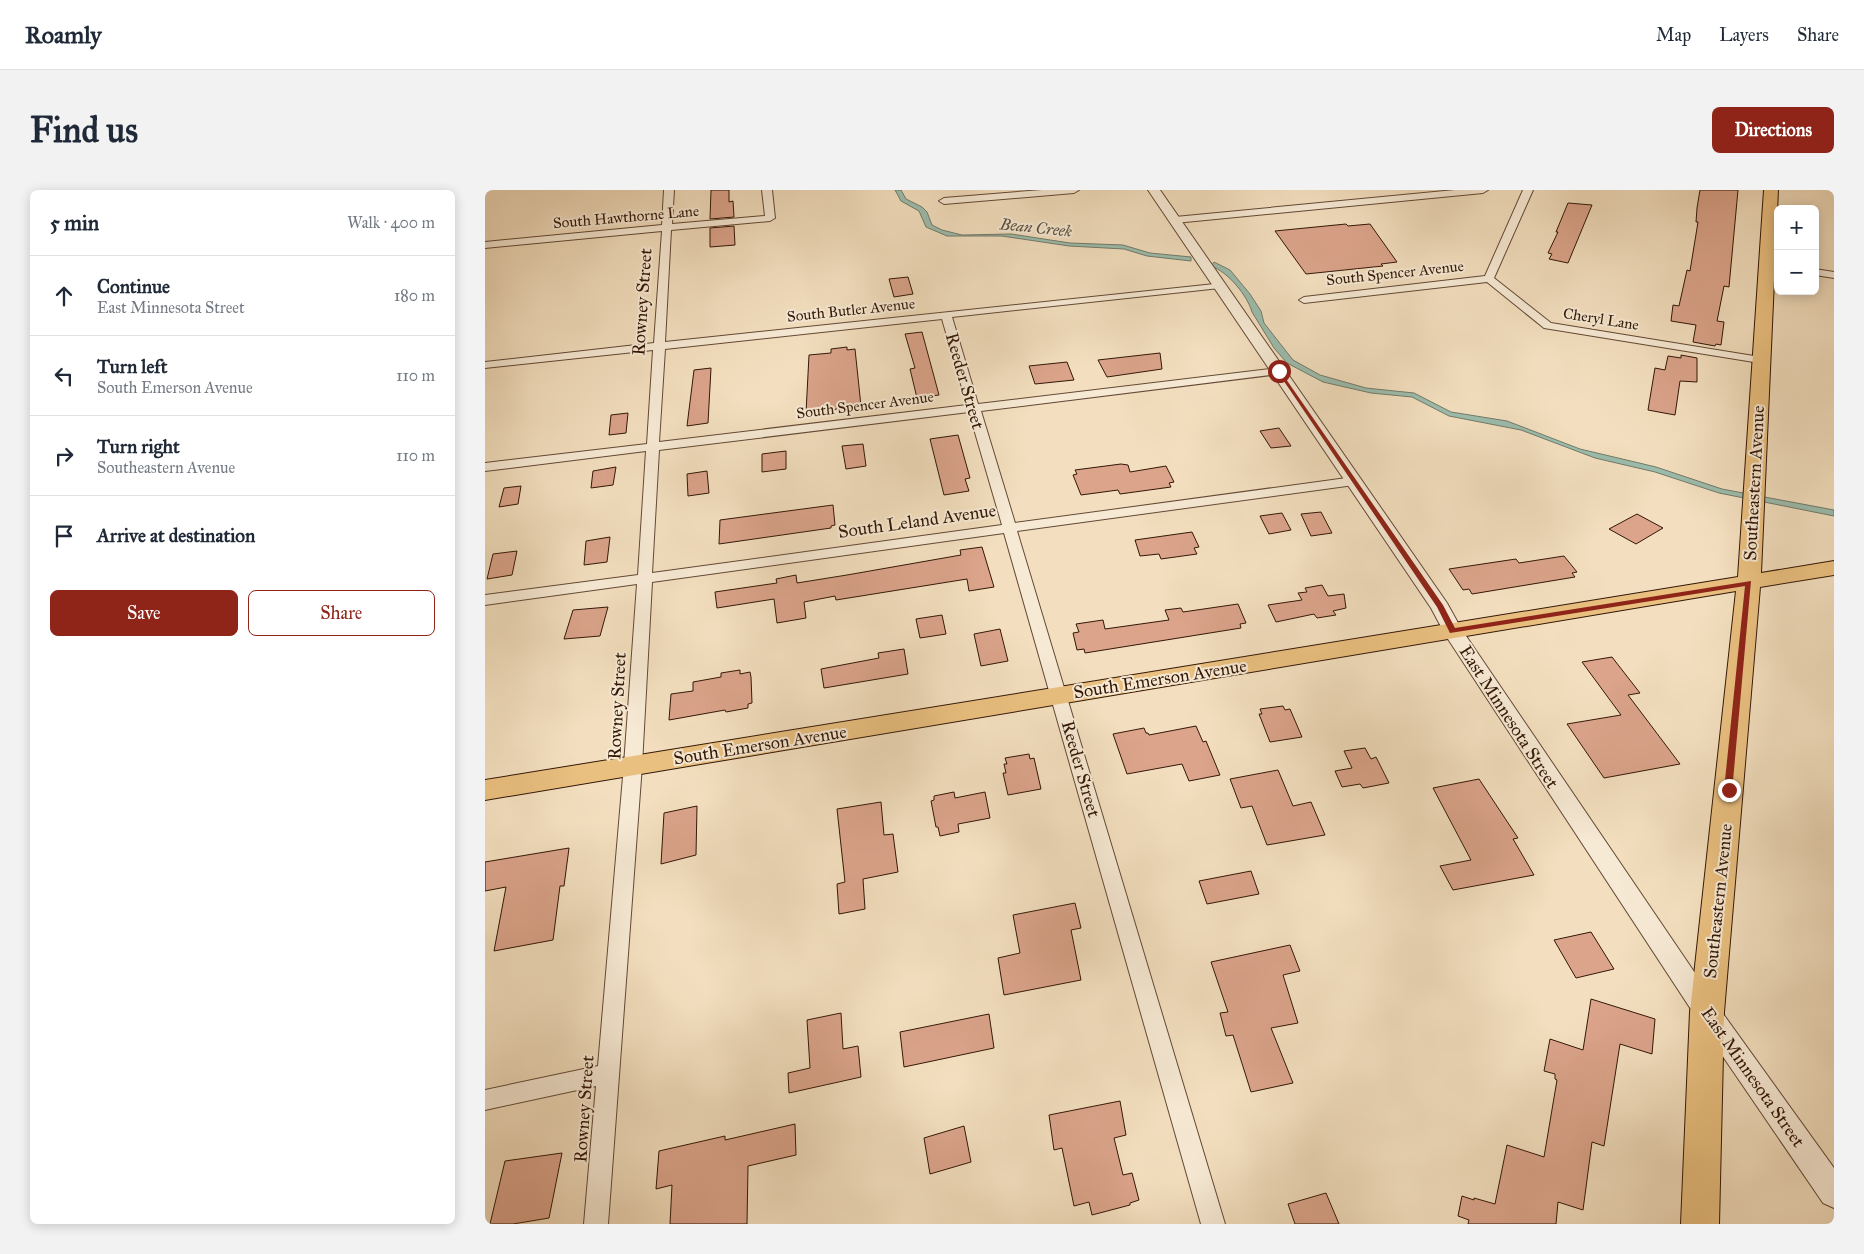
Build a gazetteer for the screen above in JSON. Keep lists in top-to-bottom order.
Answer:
{
  "streets": {
    "main road": ["Southeastern Avenue", "South Emerson Avenue"],
    "street": [
      "South Hawthorne Lane",
      "South Spencer Avenue",
      "Rowney Street",
      "South Butler Avenue",
      "Cheryl Lane",
      "Reeder Street",
      "South Leland Avenue",
      "East Minnesota Street"
    ]
  },
  "crossings": [
    ["South Hawthorne Lane", "Rowney Street"],
    ["South Spencer Avenue", "Rowney Street"],
    ["South Spencer Avenue", "Cheryl Lane"],
    ["South Spencer Avenue", "Reeder Street"],
    ["South Spencer Avenue", "East Minnesota Street"],
    ["Rowney Street", "South Butler Avenue"],
    ["Rowney Street", "South Leland Avenue"],
    ["Rowney Street", "South Emerson Avenue"],
    ["South Butler Avenue", "Reeder Street"],
    ["South Butler Avenue", "East Minnesota Street"],
    ["Cheryl Lane", "Southeastern Avenue"],
    ["Reeder Street", "South Leland Avenue"],
    ["Reeder Street", "South Emerson Avenue"],
    ["Southeastern Avenue", "South Emerson Avenue"],
    ["Southeastern Avenue", "East Minnesota Street"],
    ["South Leland Avenue", "East Minnesota Street"],
    ["South Emerson Avenue", "East Minnesota Street"]
  ],
  "water": ["Bean Creek"],
  "page": {
    "header": "Roamly",
    "nav": ["Map", "Layers", "Share"],
    "buttons": [
      "Directions",
      ["Save", "Share"]
    ],
    "title": "Find us",
    "heading": ["5 min", "Walk · 400 m"],
    "map_buttons": ["+", "−"],
    "list": [
      ["Continue", "East Minnesota Street", "180 m"],
      ["Turn left", "South Emerson Avenue", "110 m"],
      ["Turn right", "Southeastern Avenue", "110 m"],
      "Arrive at destination"
    ]
  }
}
